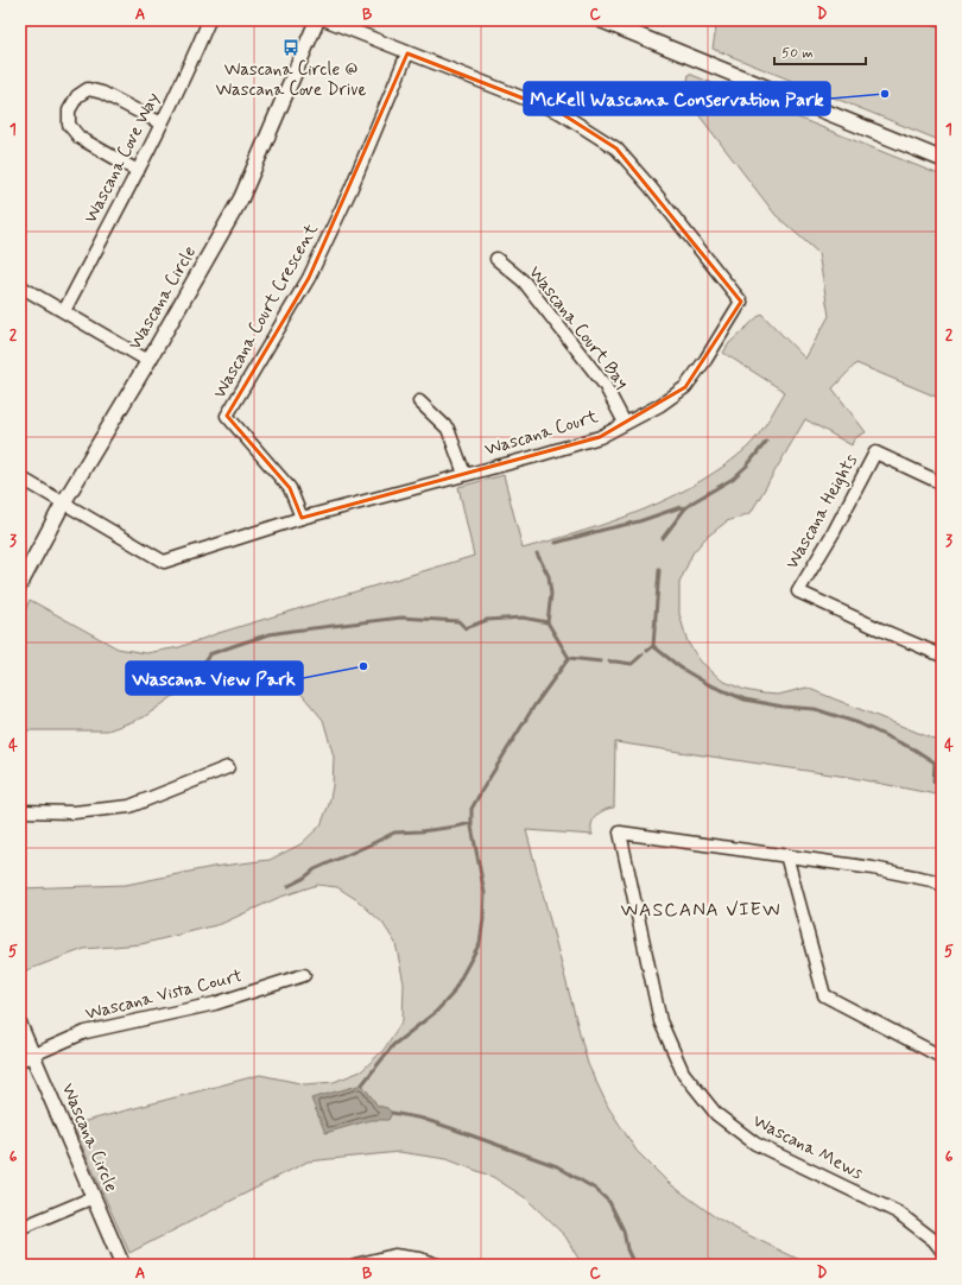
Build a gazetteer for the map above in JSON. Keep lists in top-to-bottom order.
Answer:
{
  "streets": {
    "street": [
      "Wascana Cove Way",
      "Wascana Circle",
      "Wascana Court Crescent",
      "Wascana Court Bay",
      "Wascana Court",
      "Wascana Heights",
      "Wascana Vista Court",
      "Wascana Mews"
    ]
  },
  "crossings": [
    ["Wascana Circle", "Wascana Court"],
    ["Wascana Circle", "Wascana Vista Court"],
    ["Wascana Court Crescent", "Wascana Court"],
    ["Wascana Court Bay", "Wascana Court"]
  ],
  "districts": ["WASCANA VIEW"],
  "places": {
    "bus stop": ["Wascana Circle @ Wascana Cove Drive"],
    "other": ["McKell Wascana Conservation Park", "Wascana View Park"]
  },
  "scale_bar": "50 m",
  "grid": {
    "columns": [
      "A",
      "B",
      "C",
      "D"
    ],
    "rows": [
      "1",
      "2",
      "3",
      "4",
      "5",
      "6"
    ]
  }
}
